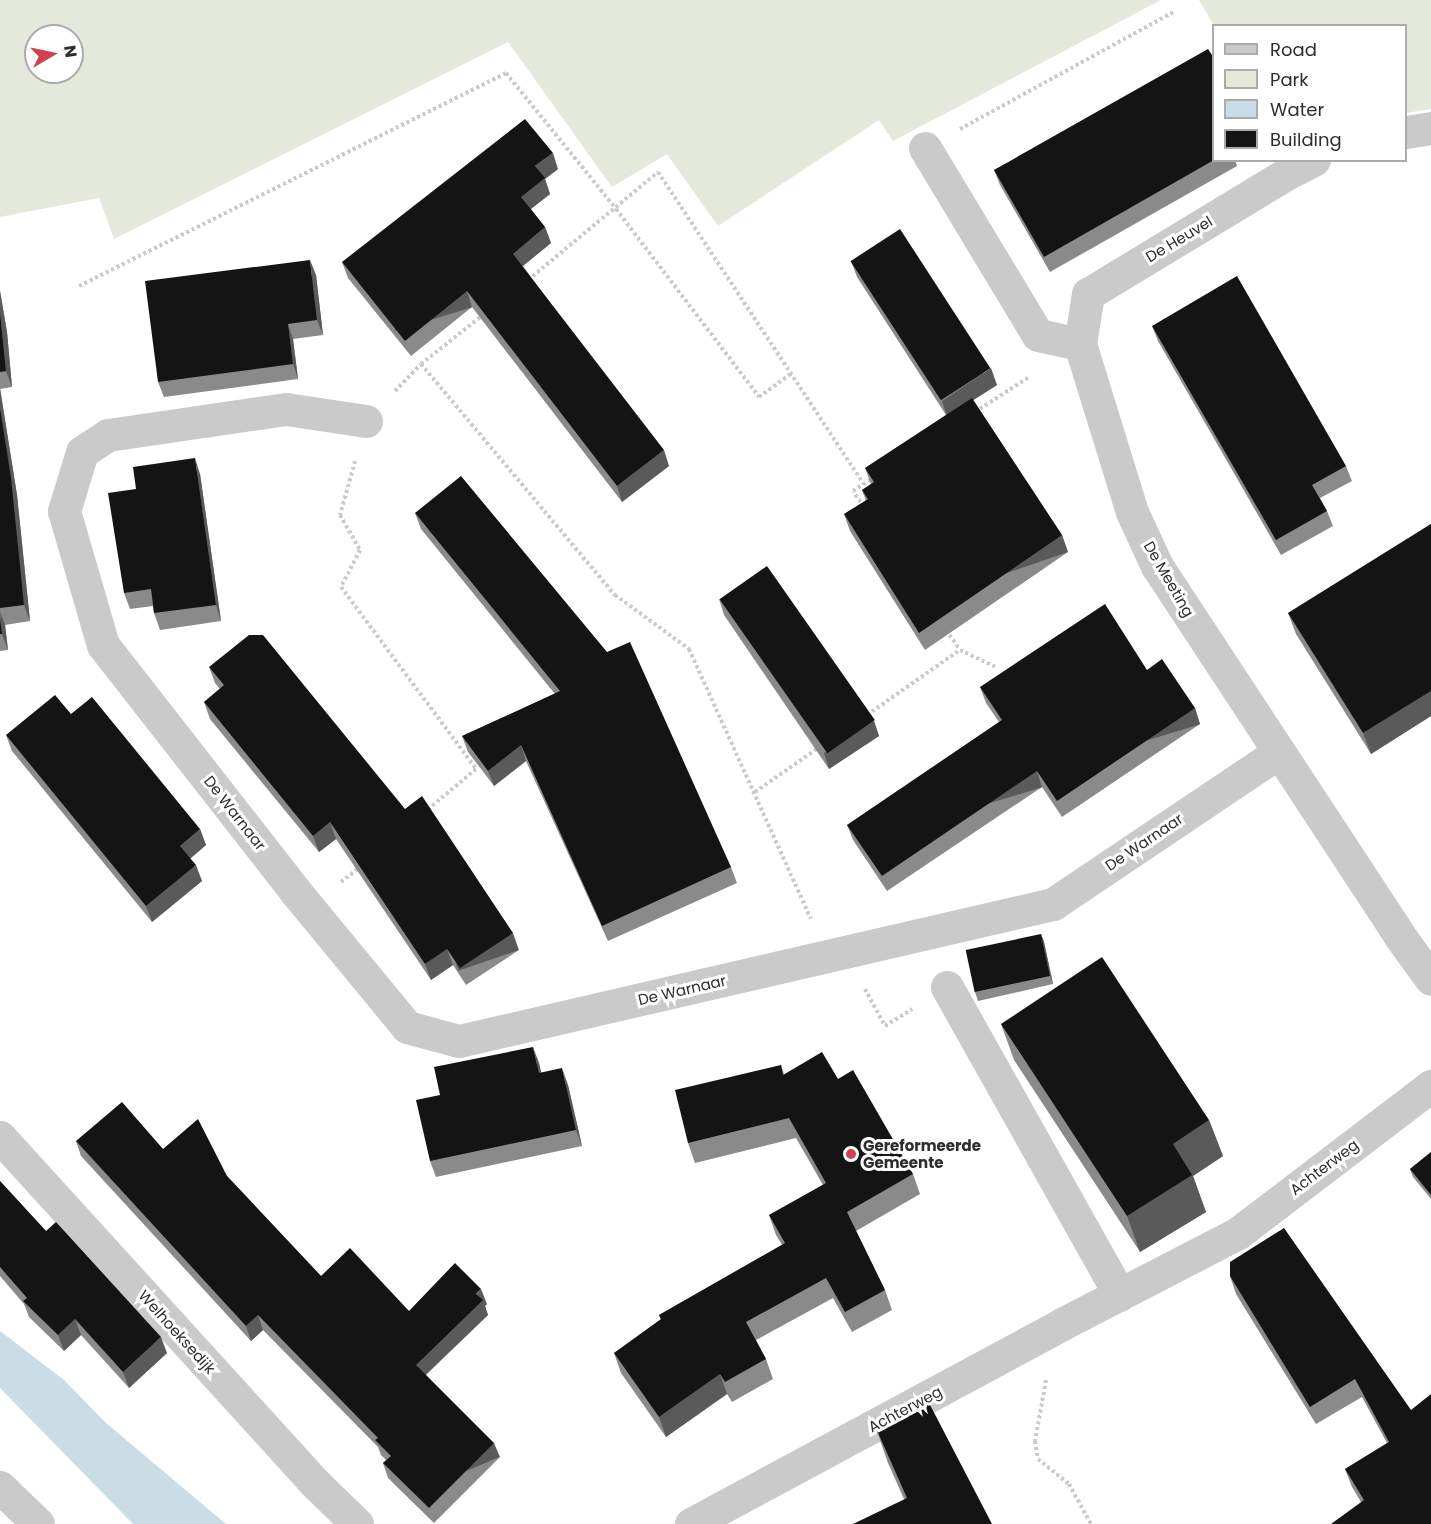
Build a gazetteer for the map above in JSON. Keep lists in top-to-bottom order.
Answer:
{
  "streets": {
    "street": [
      "De Heuvel",
      "De Meeting",
      "De Warnaar",
      "Achterweg",
      "Welhoeksedijk"
    ]
  },
  "crossings": [
    ["De Heuvel", "De Meeting"],
    ["De Meeting", "De Warnaar"]
  ],
  "places": ["Gereformeerde Gemeente"],
  "legend": [
    "Road",
    "Park",
    "Water",
    "Building"
  ],
  "north": "right"
}
